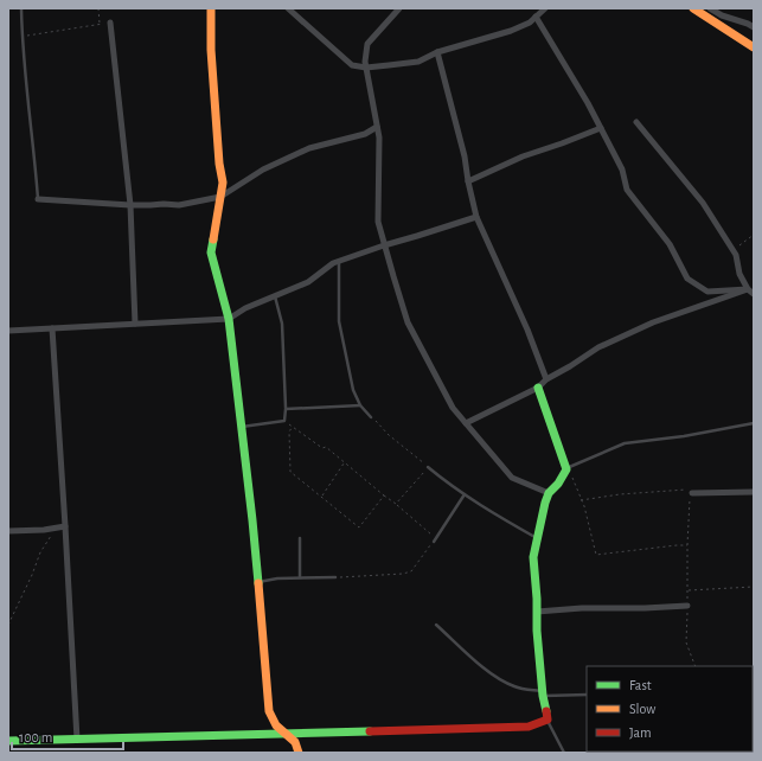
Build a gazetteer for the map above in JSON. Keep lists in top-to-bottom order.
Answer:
{
  "legend": ["Fast", "Slow", "Jam"],
  "scale_bar": "100 m"
}
